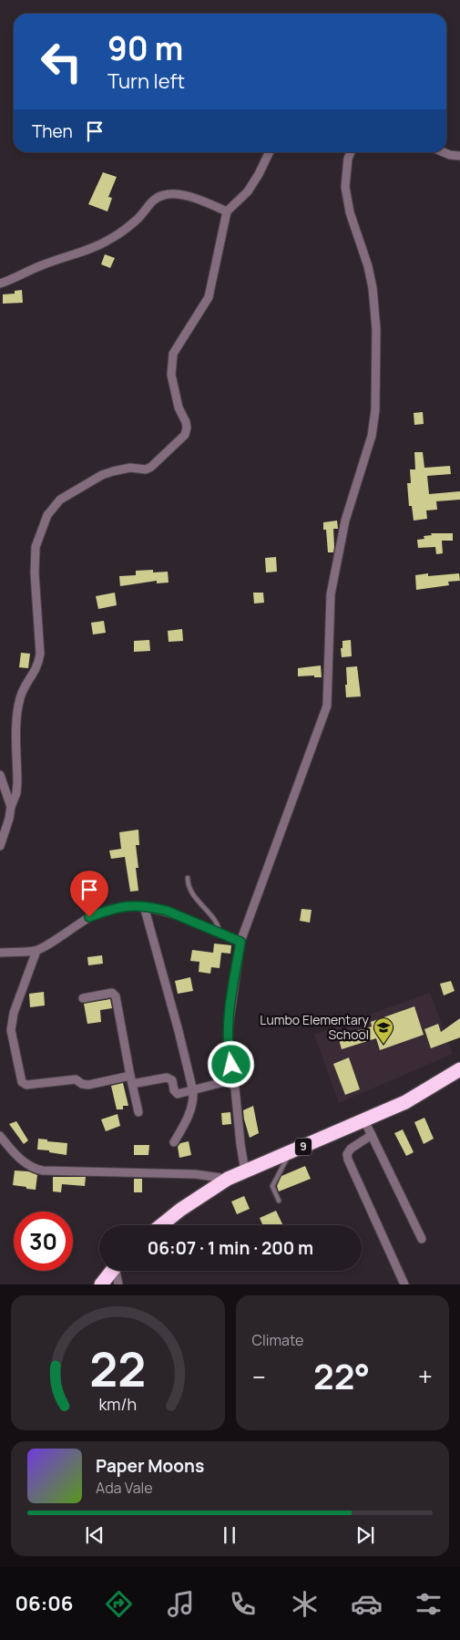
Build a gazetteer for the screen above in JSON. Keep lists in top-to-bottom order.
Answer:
{
  "streets": {
    "highway": ["9"]
  },
  "places": {
    "school or university": ["Lumbo Elementary School"]
  },
  "page": {
    "turn": ["90 m", "Turn left"],
    "then": "Then",
    "limit": "30",
    "trip": "06:07 · 1 min · 200 m",
    "tile": "Climate",
    "heat": ["−", "22°", "+"],
    "song": ["Paper Moons", "Ada Vale"],
    "tabs": "06:06",
    "gauge": ["22", "km/h"]
  }
}
